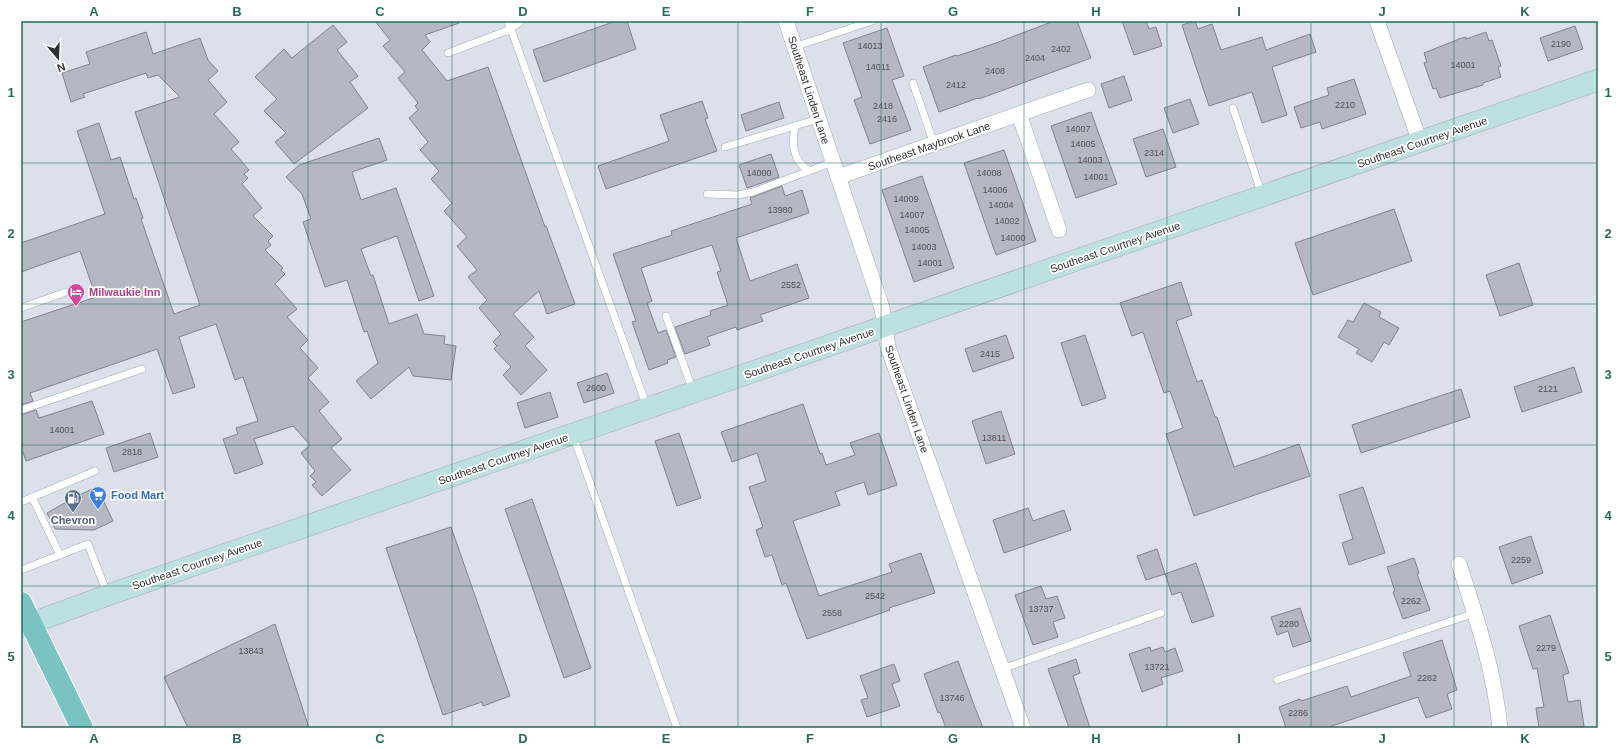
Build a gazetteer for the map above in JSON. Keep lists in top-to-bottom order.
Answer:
{
  "streets": {
    "street": ["Southeast Linden Lane", "Southeast Courtney Avenue", "Southeast Maybrook Lane"]
  },
  "crossings": [
    ["Southeast Linden Lane", "Southeast Courtney Avenue"],
    ["Southeast Linden Lane", "Southeast Maybrook Lane"]
  ],
  "places": {
    "hotel": ["Milwaukie Inn"],
    "supermarket": ["Food Mart"],
    "fuel station": ["Chevron"]
  },
  "house_numbers": [
    "2190",
    "14013",
    "2402",
    "2404",
    "14001",
    "14011",
    "2408",
    "2412",
    "2210",
    "2418",
    "2416",
    "14007",
    "14005",
    "2314",
    "14003",
    "14000",
    "14008",
    "14001",
    "14006",
    "14009",
    "14004",
    "13980",
    "14007",
    "14002",
    "14005",
    "14000",
    "14003",
    "14001",
    "2552",
    "2415",
    "2600",
    "2121",
    "14001",
    "13811",
    "2818",
    "2259",
    "2542",
    "2262",
    "13737",
    "2558",
    "2280",
    "2279",
    "13843",
    "13721",
    "2282",
    "13746",
    "2286"
  ],
  "north": "bottom",
  "grid": {
    "columns": [
      "A",
      "B",
      "C",
      "D",
      "E",
      "F",
      "G",
      "H",
      "I",
      "J",
      "K"
    ],
    "rows": [
      "1",
      "2",
      "3",
      "4",
      "5"
    ]
  }
}
